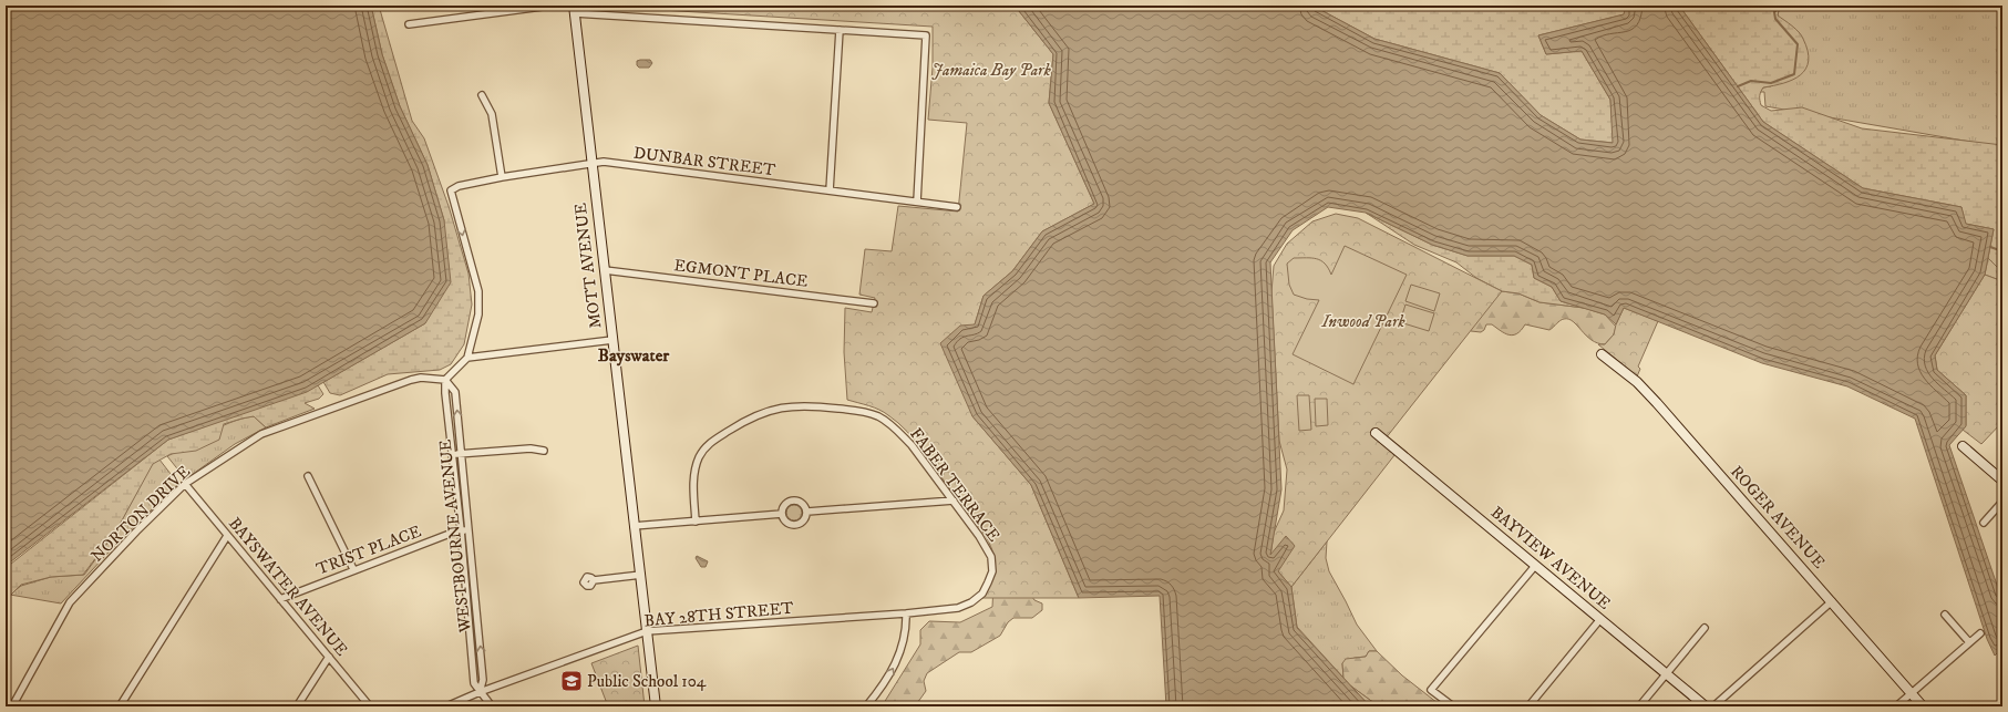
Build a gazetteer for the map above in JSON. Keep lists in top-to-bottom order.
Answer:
{
  "streets": {
    "street": [
      "DUNBAR STREET",
      "MOTT AVENUE",
      "EGMONT PLACE",
      "FABER TERRACE",
      "NORTON DRIVE",
      "ROGER AVENUE",
      "WESTBOURNE AVENUE",
      "TRIST PLACE",
      "BAYVIEW AVENUE",
      "BAYSWATER AVENUE",
      "BAY 28TH STREET"
    ]
  },
  "crossings": [
    ["DUNBAR STREET", "MOTT AVENUE"],
    ["MOTT AVENUE", "EGMONT PLACE"],
    ["MOTT AVENUE", "BAY 28TH STREET"],
    ["FABER TERRACE", "BAY 28TH STREET"],
    ["NORTON DRIVE", "WESTBOURNE AVENUE"],
    ["NORTON DRIVE", "BAYSWATER AVENUE"],
    ["WESTBOURNE AVENUE", "TRIST PLACE"],
    ["WESTBOURNE AVENUE", "BAY 28TH STREET"],
    ["TRIST PLACE", "BAYSWATER AVENUE"]
  ],
  "districts": ["Bayswater"],
  "parks": ["Jamaica Bay Park", "Inwood Park"],
  "places": {
    "school or university": ["Public School 104"]
  }
}
